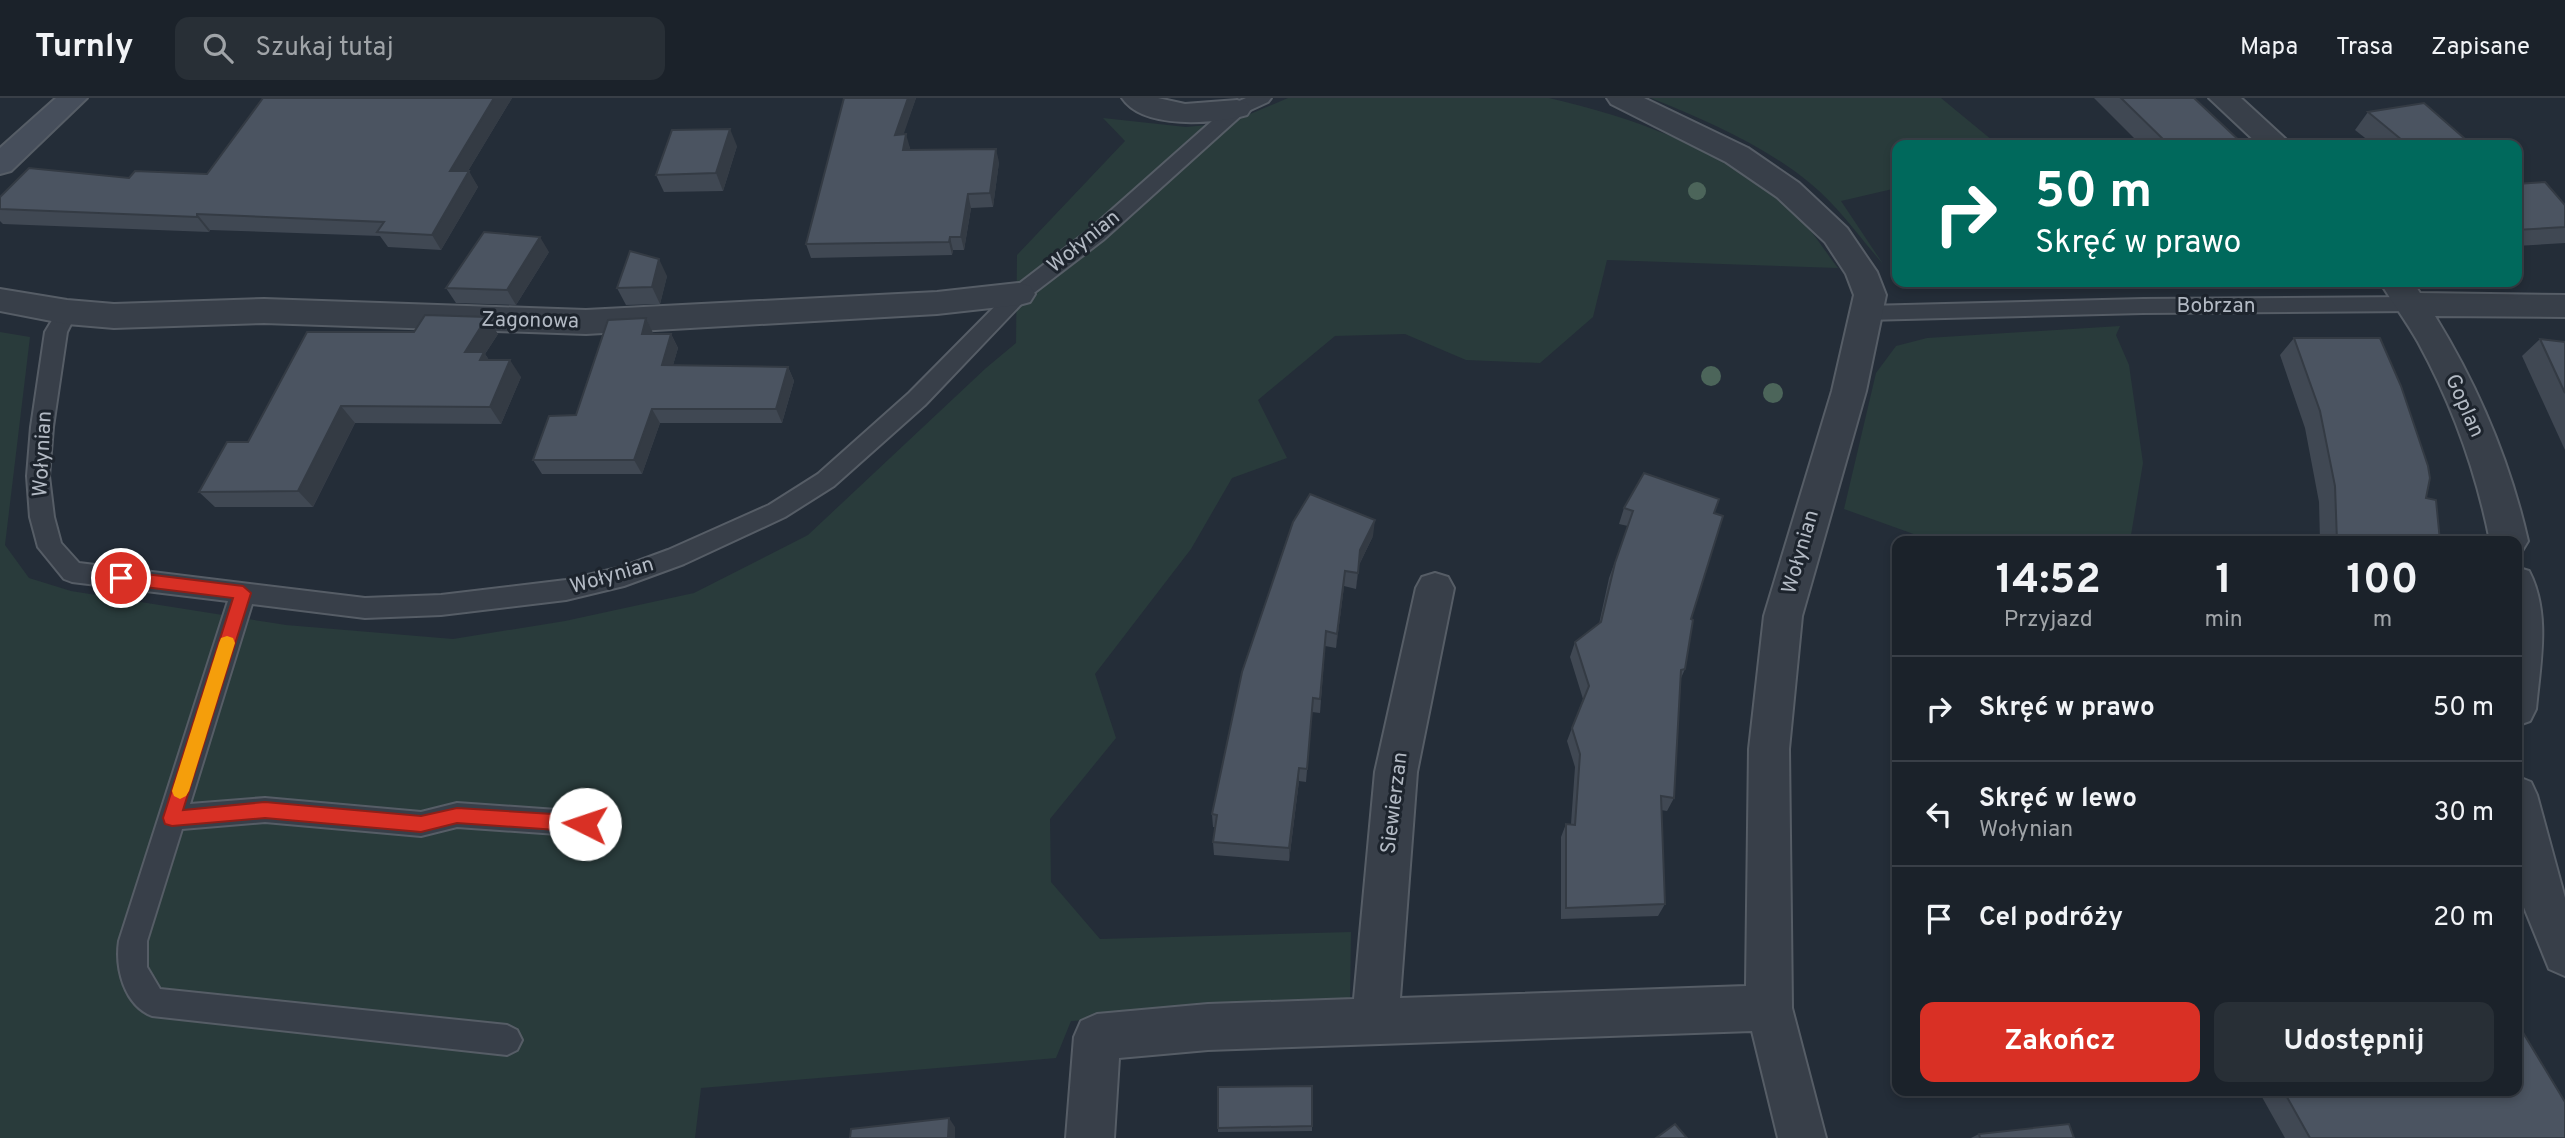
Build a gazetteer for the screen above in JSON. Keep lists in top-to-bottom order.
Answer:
{
  "streets": {
    "street": [
      "Wołynian",
      "Bobrzan",
      "Zagonowa",
      "Goplan",
      "Siewierzan"
    ]
  },
  "crossings": [
    ["Wołynian", "Bobrzan"],
    ["Wołynian", "Zagonowa"],
    ["Bobrzan", "Goplan"]
  ],
  "page": {
    "header": "Turnly",
    "search": "Szukaj tutaj",
    "nav": ["Mapa", "Trasa", "Zapisane"],
    "turn": ["50 m", "Skręć w prawo"],
    "eta": [
      "14:52",
      "Przyjazd",
      "1",
      "min",
      "100",
      "m"
    ],
    "list": [
      {
        "name": "Skręć w prawo",
        "value": "50 m"
      },
      {
        "name": "Skręć w lewo",
        "note": "Wołynian",
        "value": "30 m"
      },
      {
        "name": "Cel podróży",
        "value": "20 m"
      }
    ],
    "buttons": ["Zakończ", "Udostępnij"]
  }
}
